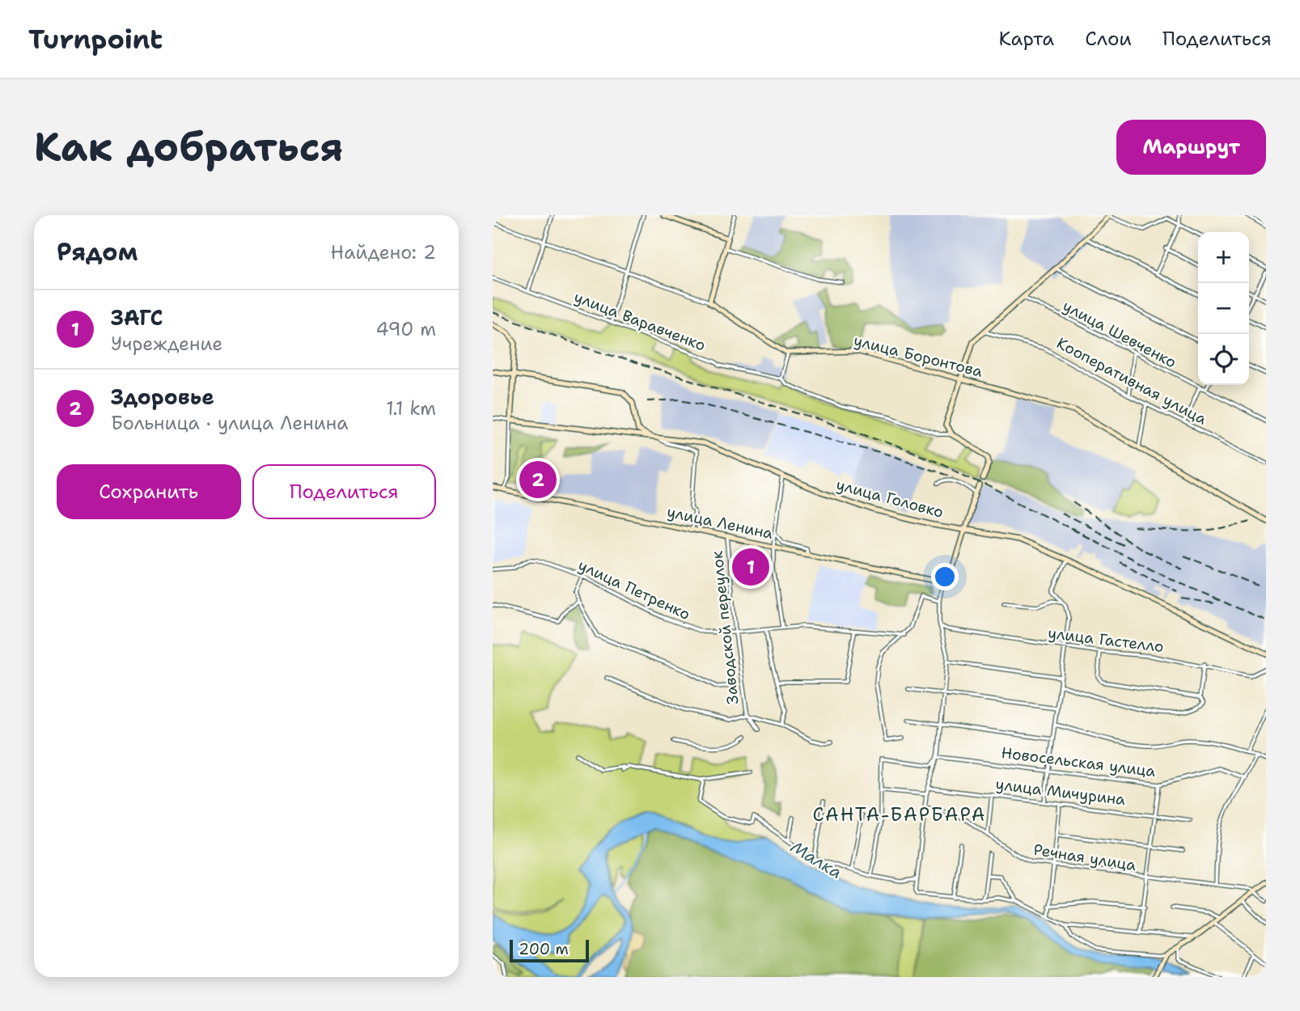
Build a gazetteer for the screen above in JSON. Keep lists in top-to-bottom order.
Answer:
{
  "streets": {
    "street": [
      "улица Варавченко",
      "улица Шевченко",
      "улица Боронтова",
      "Кооперативная улица",
      "улица Головко",
      "улица Ленина",
      "улица Петренко",
      "Заводской переулок",
      "улица Гастелло",
      "Новосельская улица",
      "улица Мичурина",
      "Речная улица"
    ]
  },
  "crossings": [
    ["улица Ленина", "Заводской переулок"],
    ["улица Петренко", "Заводской переулок"]
  ],
  "districts": ["САНТА-БАРБАРА"],
  "water": ["Малка"],
  "scale_bar": "200 m",
  "page": {
    "header": "Turnpoint",
    "nav": ["Карта", "Слои", "Поделиться"],
    "buttons": [
      "Маршрут",
      ["Сохранить", "Поделиться"]
    ],
    "title": "Как добраться",
    "heading": ["Рядом", "Найдено: 2"],
    "map_buttons": ["+", "−"],
    "list": [
      {
        "mark": "1",
        "name": "ЗАГС",
        "note": "Учреждение",
        "value": "490 m"
      },
      {
        "mark": "2",
        "name": "Здоровье",
        "note": "Больница · улица Ленина",
        "value": "1.1 km"
      }
    ],
    "pins": ["2", "1"],
    "scale": "200 m"
  }
}
